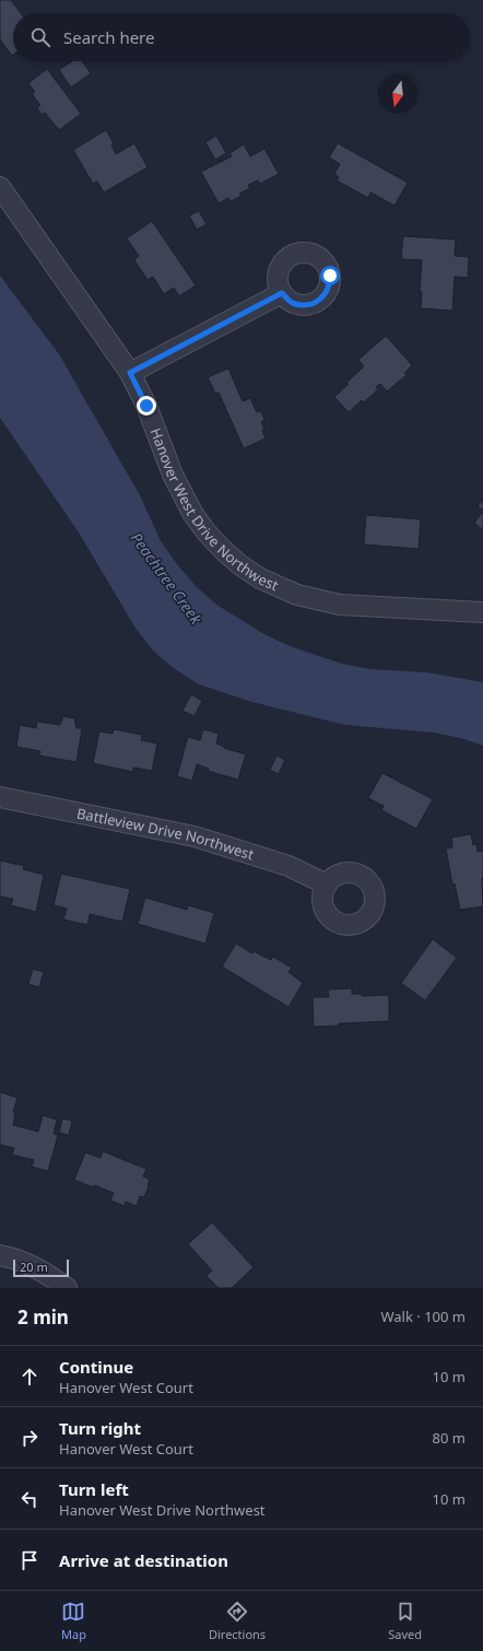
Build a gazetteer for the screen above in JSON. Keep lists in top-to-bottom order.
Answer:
{
  "streets": {
    "street": ["Hanover West Drive Northwest", "Battleview Drive Northwest"]
  },
  "water": ["Peachtree Creek"],
  "scale_bar": "20 m",
  "north": "bottom",
  "page": {
    "search": "Search here",
    "scale": "20 m",
    "heading": ["2 min", "Walk · 100 m"],
    "list": [
      ["Continue", "Hanover West Court", "10 m"],
      ["Turn right", "Hanover West Court", "80 m"],
      ["Turn left", "Hanover West Drive Northwest", "10 m"],
      "Arrive at destination"
    ],
    "nav": ["Map", "Directions", "Saved"]
  }
}
